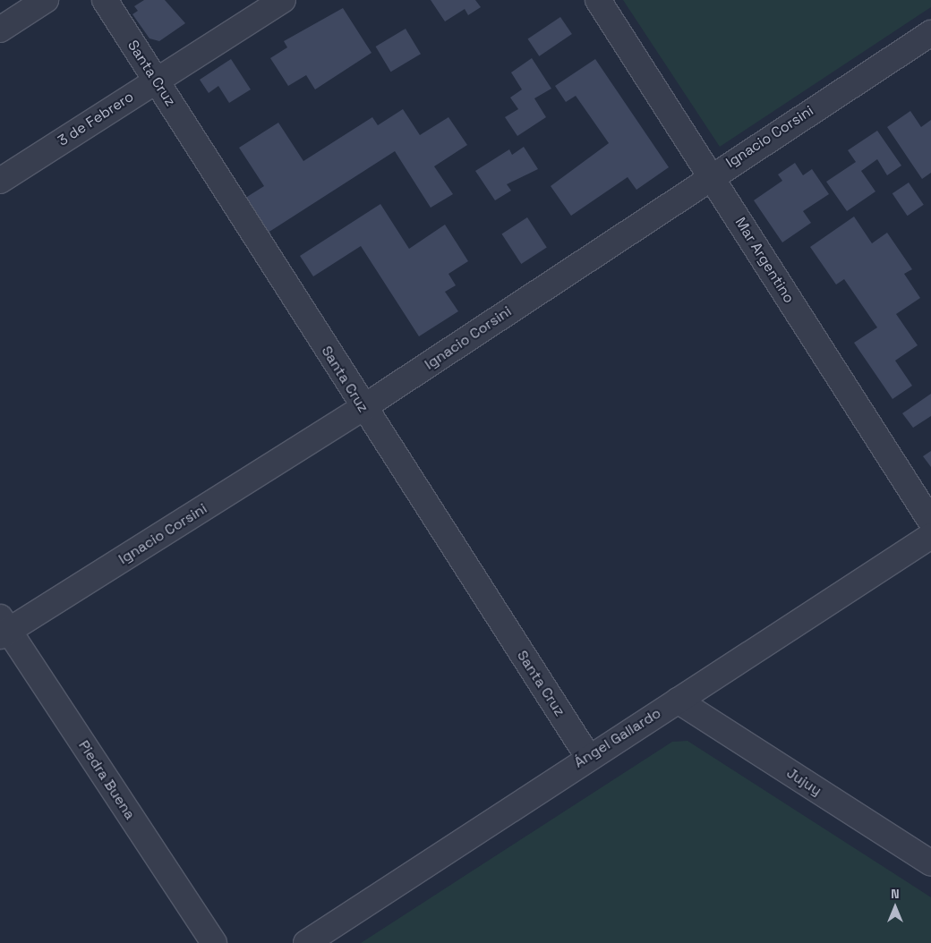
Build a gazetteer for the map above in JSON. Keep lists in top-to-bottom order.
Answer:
{
  "streets": {
    "street": [
      "Santa Cruz",
      "3 de Febrero",
      "Ignacio Corsini",
      "Mar Argentino",
      "Ángel Gallardo",
      "Piedra Buena",
      "Jujuy"
    ]
  },
  "crossings": [
    ["Santa Cruz", "3 de Febrero"],
    ["Santa Cruz", "Ignacio Corsini"],
    ["Santa Cruz", "Ángel Gallardo"],
    ["Ignacio Corsini", "Mar Argentino"],
    ["Ignacio Corsini", "Piedra Buena"],
    ["Ángel Gallardo", "Jujuy"]
  ],
  "north": "top"
}
